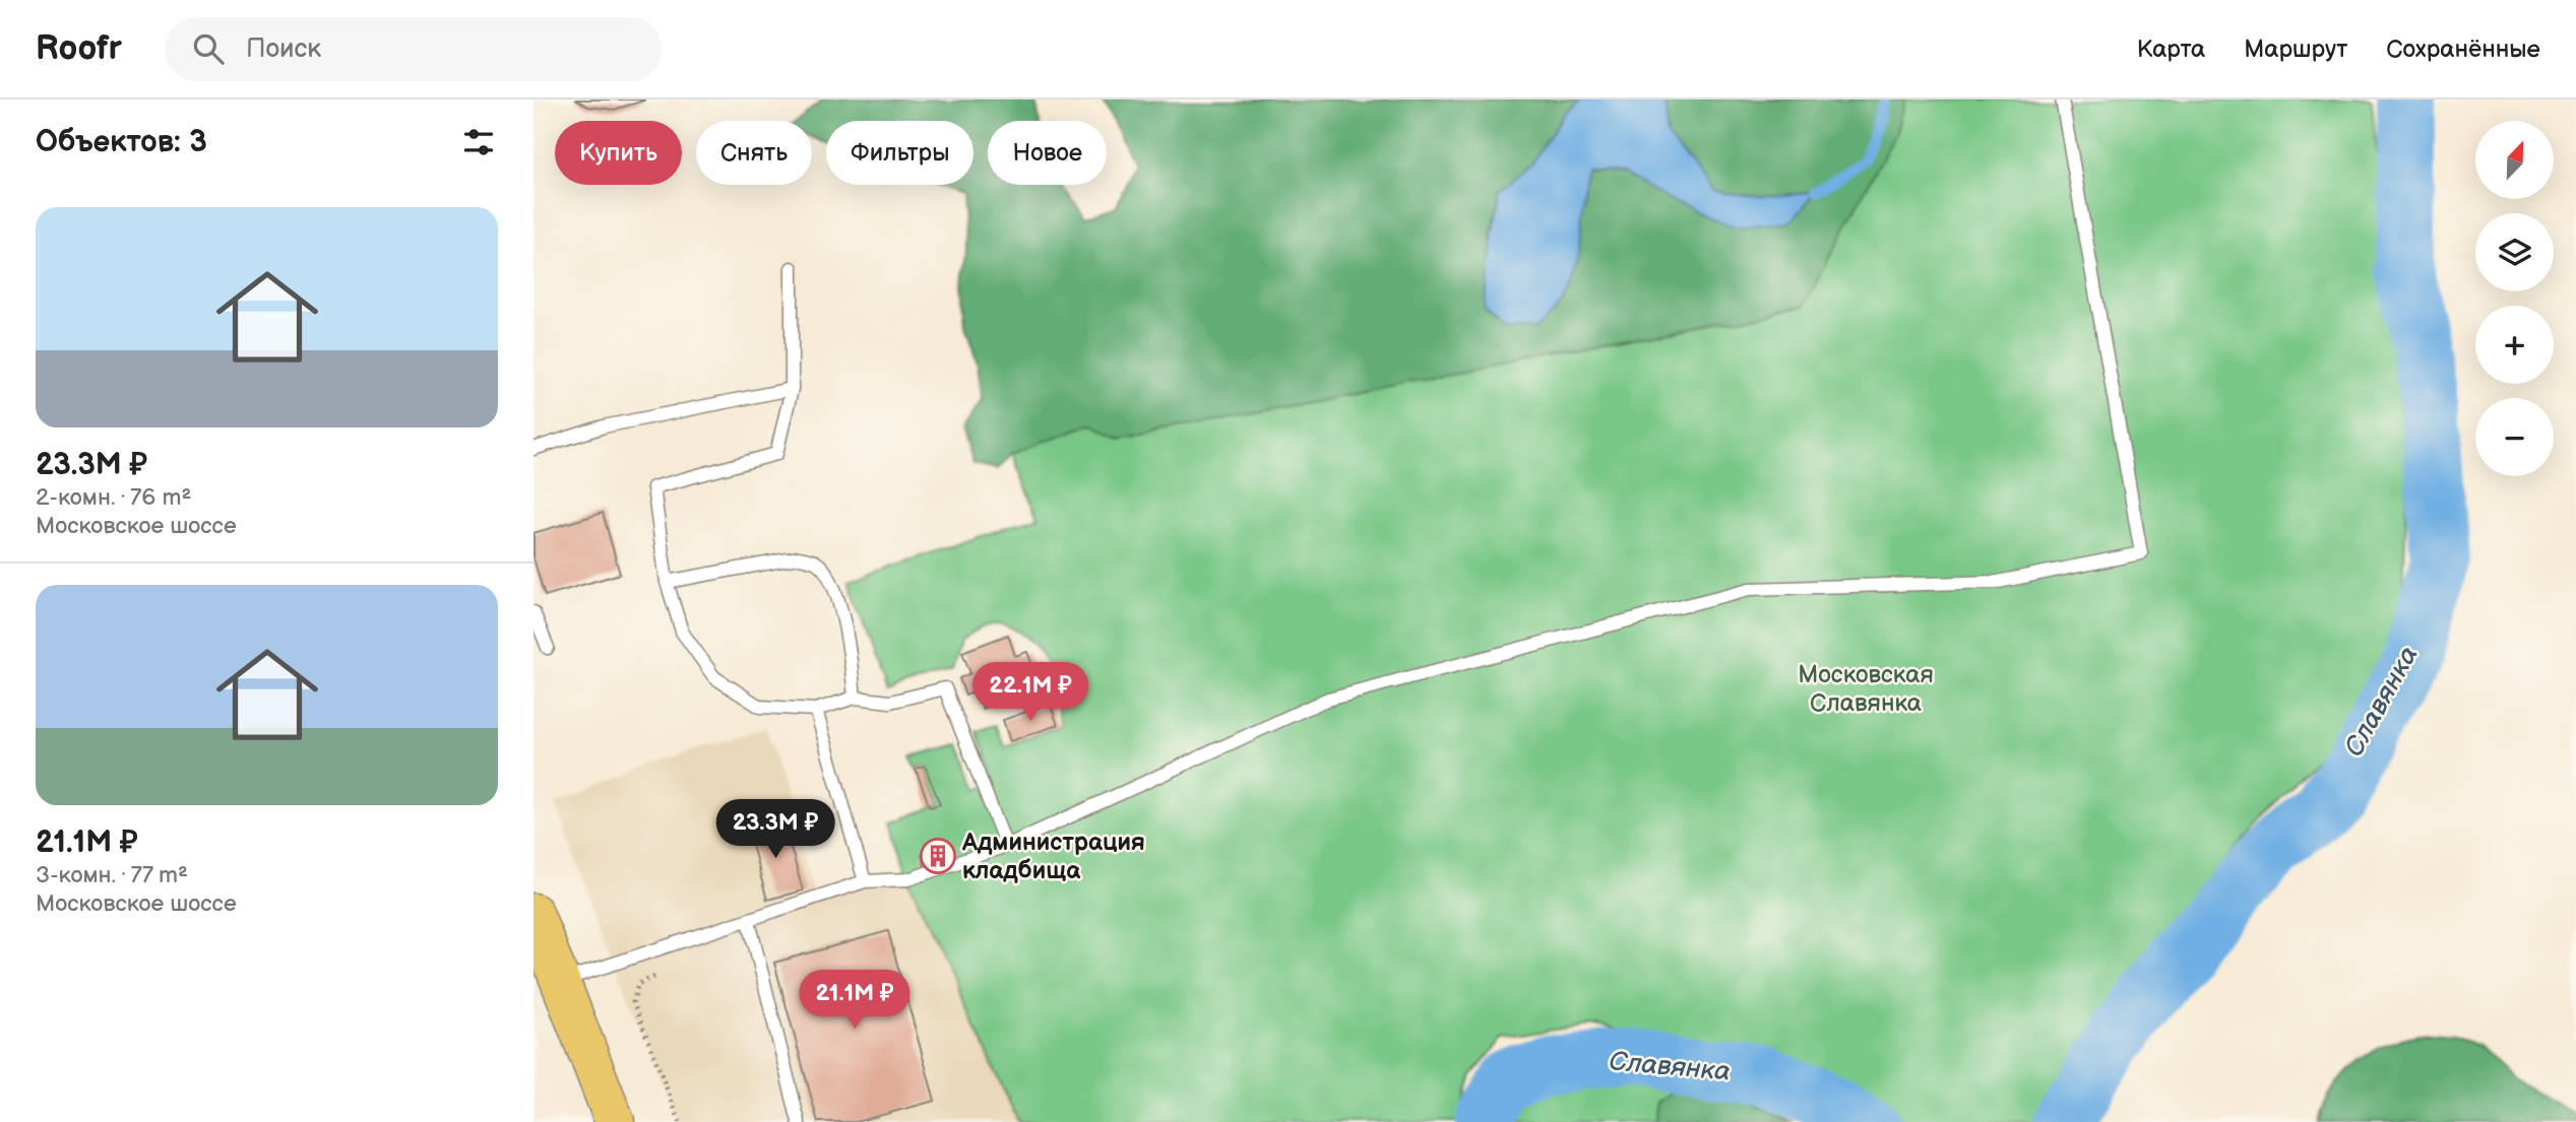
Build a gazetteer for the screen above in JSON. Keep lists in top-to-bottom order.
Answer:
{
  "water": ["Славянка"],
  "parks": ["Московская Славянка"],
  "places": {
    "building": ["Администрация кладбища"]
  },
  "north": "top right",
  "page": {
    "header": "Roofr",
    "search": "Поиск",
    "nav": ["Карта", "Маршрут", "Сохранённые"],
    "heading": "Объектов: 3",
    "map_buttons": ["+", "−"],
    "chip": [
      "Купить",
      "Снять",
      "Фильтры",
      "Новое"
    ],
    "list": [
      {
        "name": "23.3M ₽",
        "note": "2-комн. · 76 m² · Московское шоссе"
      },
      {
        "name": "21.1M ₽",
        "note": "3-комн. · 77 m² · Московское шоссе"
      }
    ],
    "price": ["22.1M ₽", "23.3M ₽", "21.1M ₽"]
  }
}
